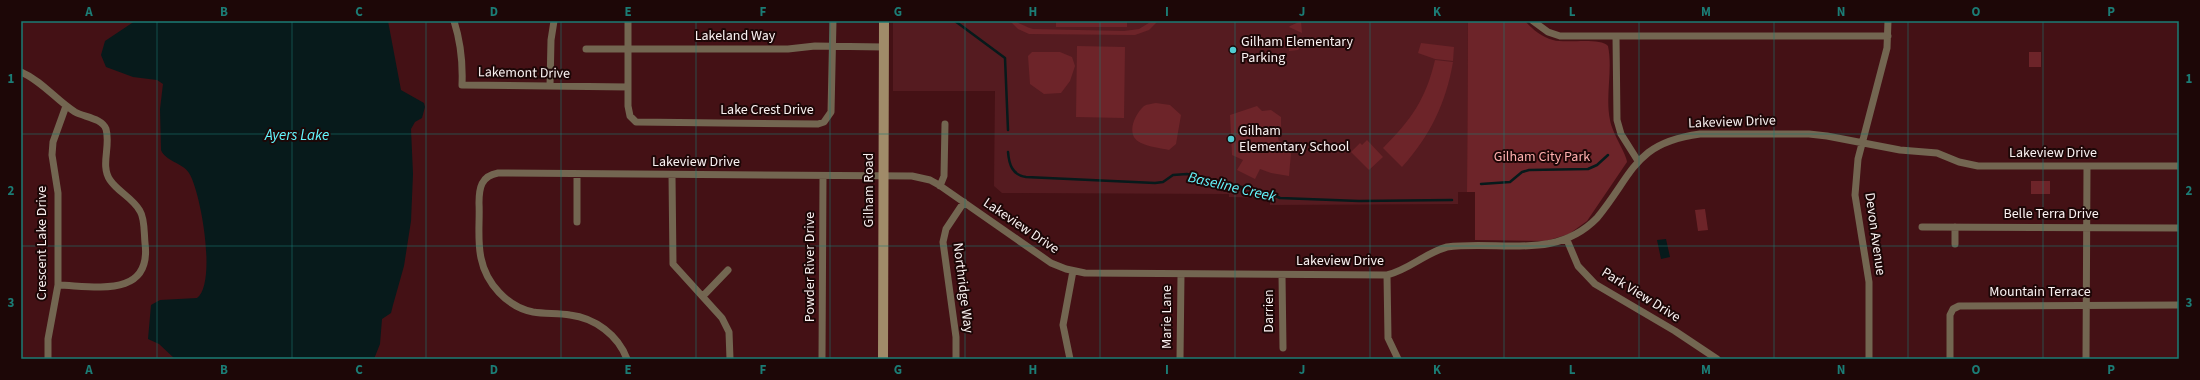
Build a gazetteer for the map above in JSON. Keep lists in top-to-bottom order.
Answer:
{
  "streets": {
    "street": [
      "Lakeland Way",
      "Lakemont Drive",
      "Lake Crest Drive",
      "Lakeview Drive",
      "Gilham Road",
      "Belle Terra Drive",
      "Devon Avenue",
      "Crescent Lake Drive",
      "Powder River Drive",
      "Northridge Way",
      "Mountain Terrace",
      "Park View Drive",
      "Darrien",
      "Marie Lane"
    ]
  },
  "crossings": [
    ["Lakeland Way", "Lake Crest Drive"],
    ["Lakeland Way", "Gilham Road"],
    ["Lakemont Drive", "Lake Crest Drive"],
    ["Lakeview Drive", "Gilham Road"],
    ["Lakeview Drive", "Devon Avenue"],
    ["Lakeview Drive", "Powder River Drive"],
    ["Lakeview Drive", "Northridge Way"],
    ["Lakeview Drive", "Park View Drive"],
    ["Lakeview Drive", "Darrien"],
    ["Lakeview Drive", "Marie Lane"]
  ],
  "water": ["Ayers Lake", "Baseline Creek"],
  "parks": ["Gilham City Park"],
  "places": ["Gilham Elementary Parking", "Gilham Elementary School"],
  "grid": {
    "columns": [
      "A",
      "B",
      "C",
      "D",
      "E",
      "F",
      "G",
      "H",
      "I",
      "J",
      "K",
      "L",
      "M",
      "N",
      "O",
      "P"
    ],
    "rows": ["1", "2", "3"]
  }
}
